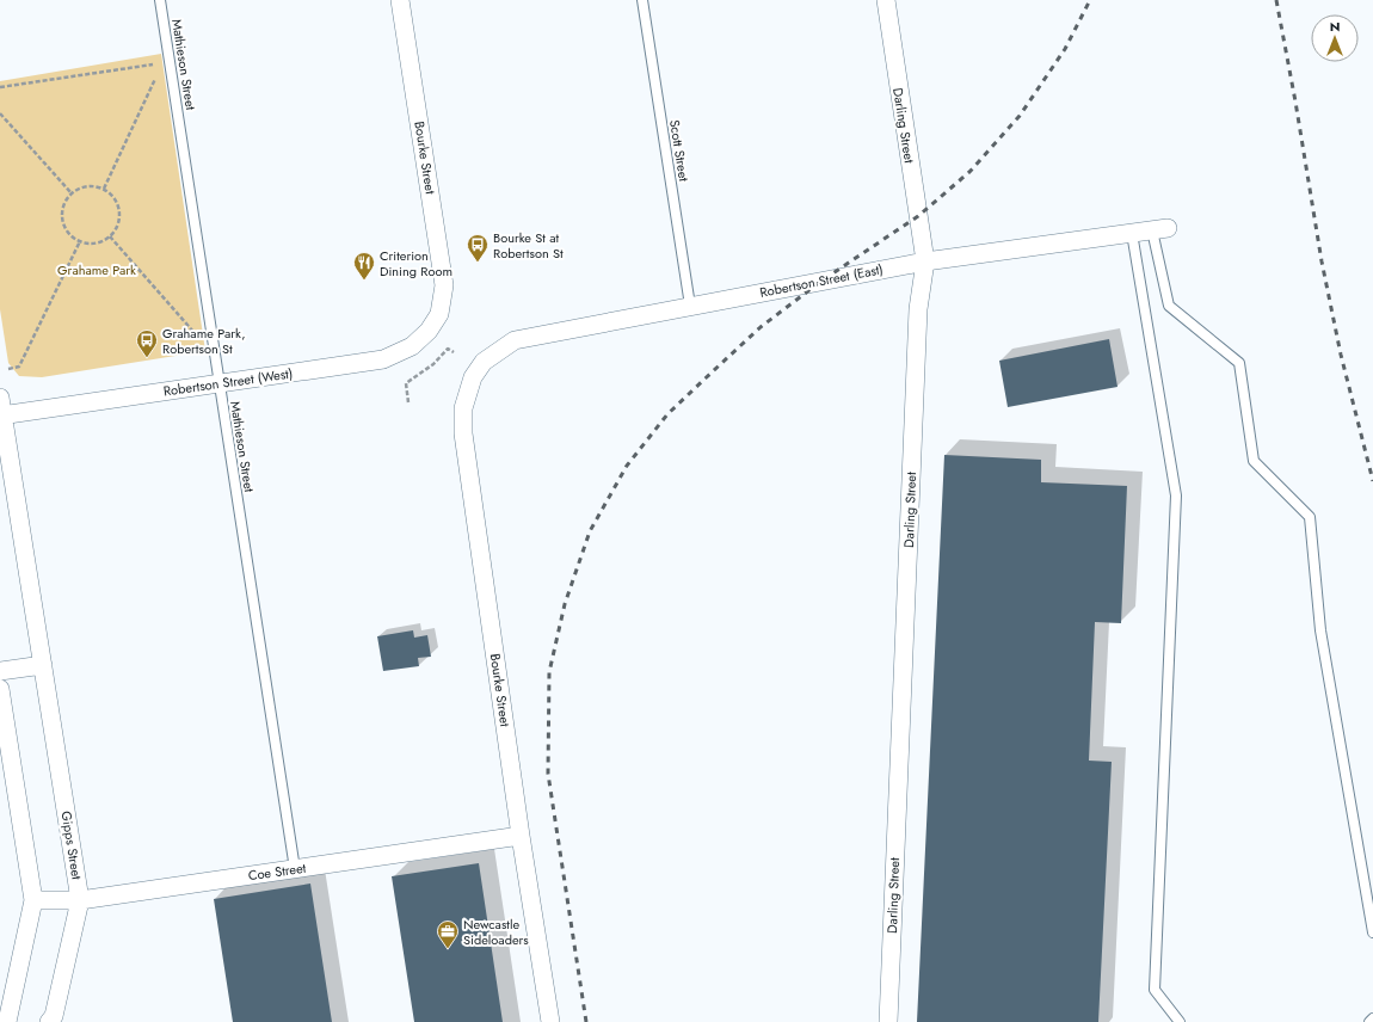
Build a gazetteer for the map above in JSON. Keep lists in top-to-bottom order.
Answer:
{
  "streets": {
    "street": [
      "Darling Street",
      "Bourke Street",
      "Robertson Street (East)",
      "Robertson Street (West)",
      "Gipps Street",
      "Coe Street"
    ],
    "lane": ["Mathieson Street", "Scott Street"]
  },
  "crossings": [
    ["Mathieson Street", "Robertson Street (West)"],
    ["Mathieson Street", "Coe Street"],
    ["Darling Street", "Robertson Street (East)"],
    ["Scott Street", "Robertson Street (East)"],
    ["Bourke Street", "Robertson Street (East)"],
    ["Bourke Street", "Robertson Street (West)"],
    ["Bourke Street", "Coe Street"],
    ["Robertson Street (West)", "Gipps Street"],
    ["Gipps Street", "Coe Street"]
  ],
  "parks": ["Grahame Park"],
  "places": {
    "bus stop": ["Bourke St at Robertson St", "Grahame Park, Robertson St"],
    "restaurant": ["Criterion Dining Room"],
    "office": ["Newcastle Sideloaders"]
  },
  "north": "top"
}
